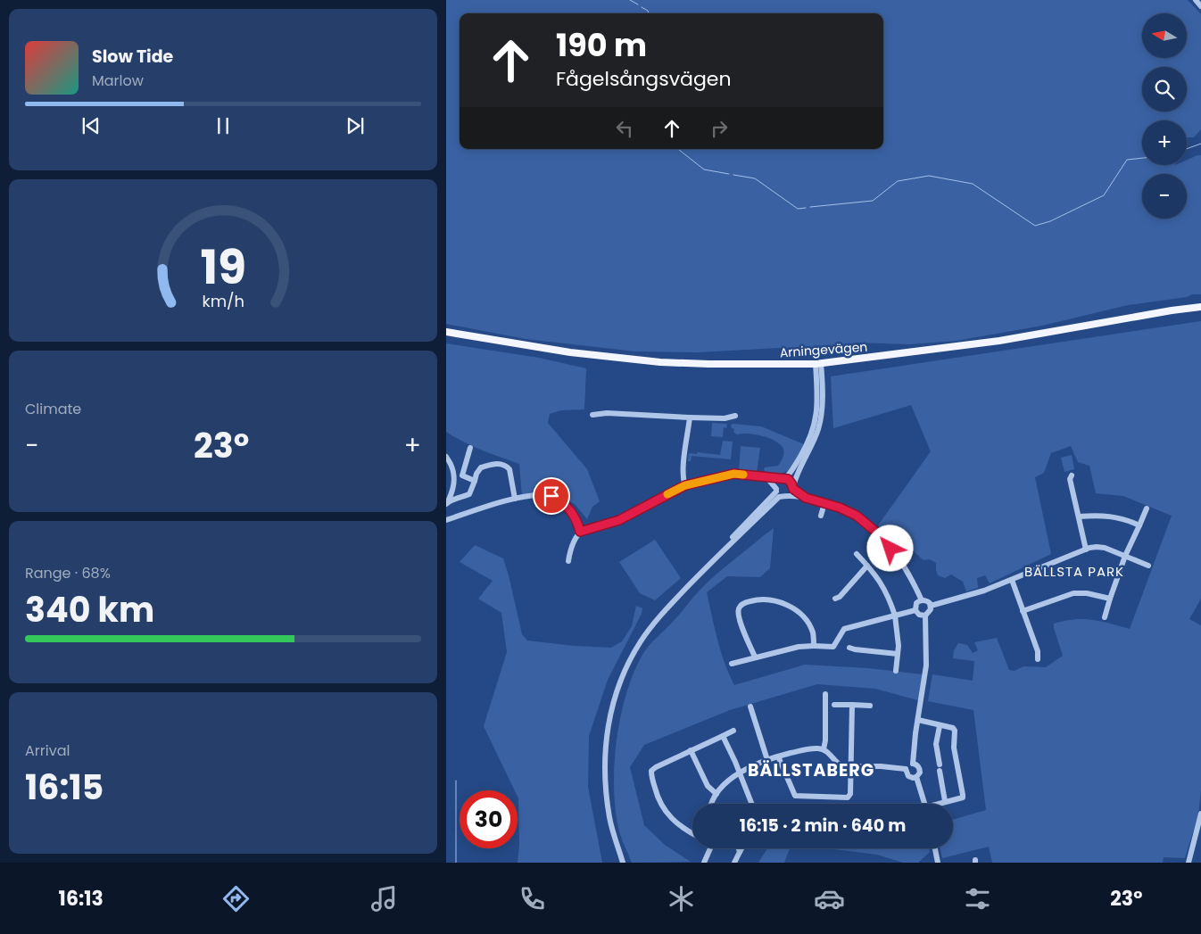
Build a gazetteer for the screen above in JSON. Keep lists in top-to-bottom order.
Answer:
{
  "streets": {
    "main road": ["Arningevägen"]
  },
  "districts": ["BÄLLSTA PARK", "BÄLLSTABERG"],
  "north": "left",
  "page": {
    "map_buttons": ["+", "−"],
    "turn": ["190 m", "Fågelsångsvägen"],
    "song": ["Slow Tide", "Marlow"],
    "tile": [
      "Climate",
      ["Range · 68%", "340 km"],
      ["Arrival", "16:15"]
    ],
    "heat": ["−", "23°", "+"],
    "limit": "30",
    "trip": "16:15 · 2 min · 640 m",
    "tabs": ["16:13", "23°"],
    "gauge": ["19", "km/h"]
  }
}
